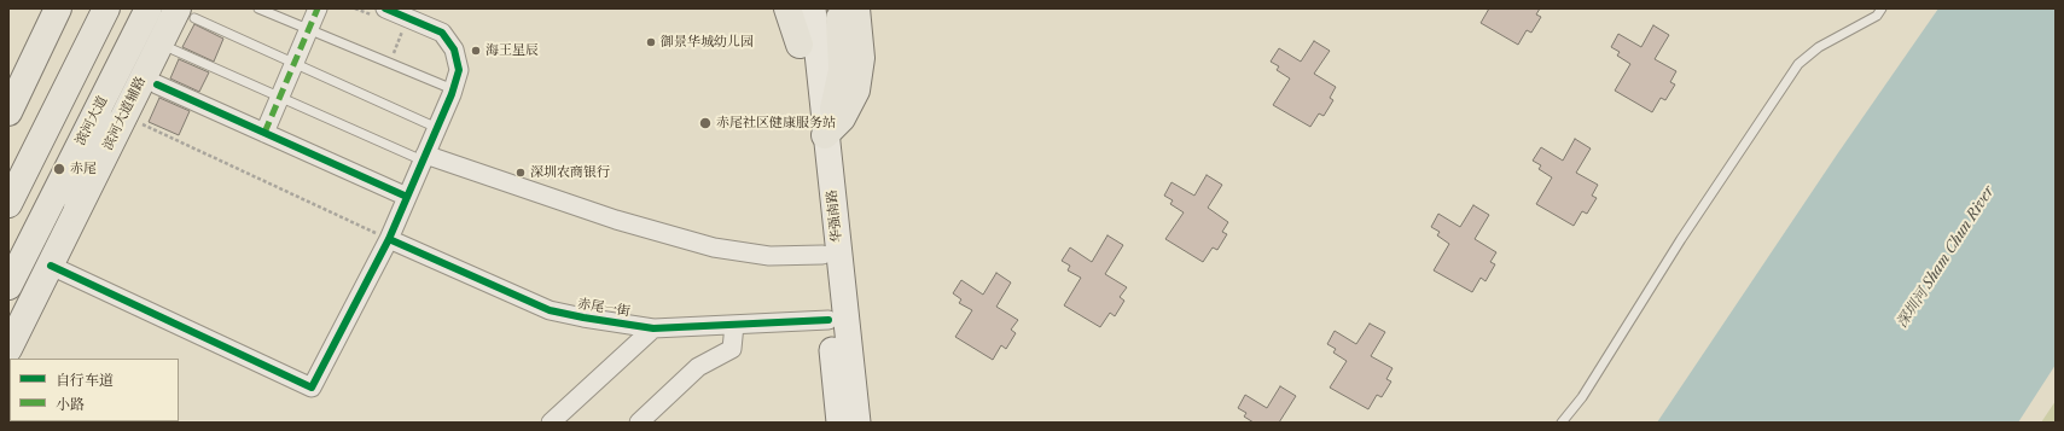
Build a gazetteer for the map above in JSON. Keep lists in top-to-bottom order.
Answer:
{
  "streets": {
    "main road": ["滨河大道辅路", "滨河大道", "华强南路"],
    "street": ["赤尾一街"]
  },
  "crossings": [
    ["华强南路", "赤尾一街"]
  ],
  "water": ["深圳河 Sham Chun River"],
  "places": [
    "御景华城幼儿园",
    "海王星辰",
    "赤尾社区健康服务站",
    "赤尾",
    "深圳农商银行"
  ],
  "legend": ["自行车道", "小路"]
}
